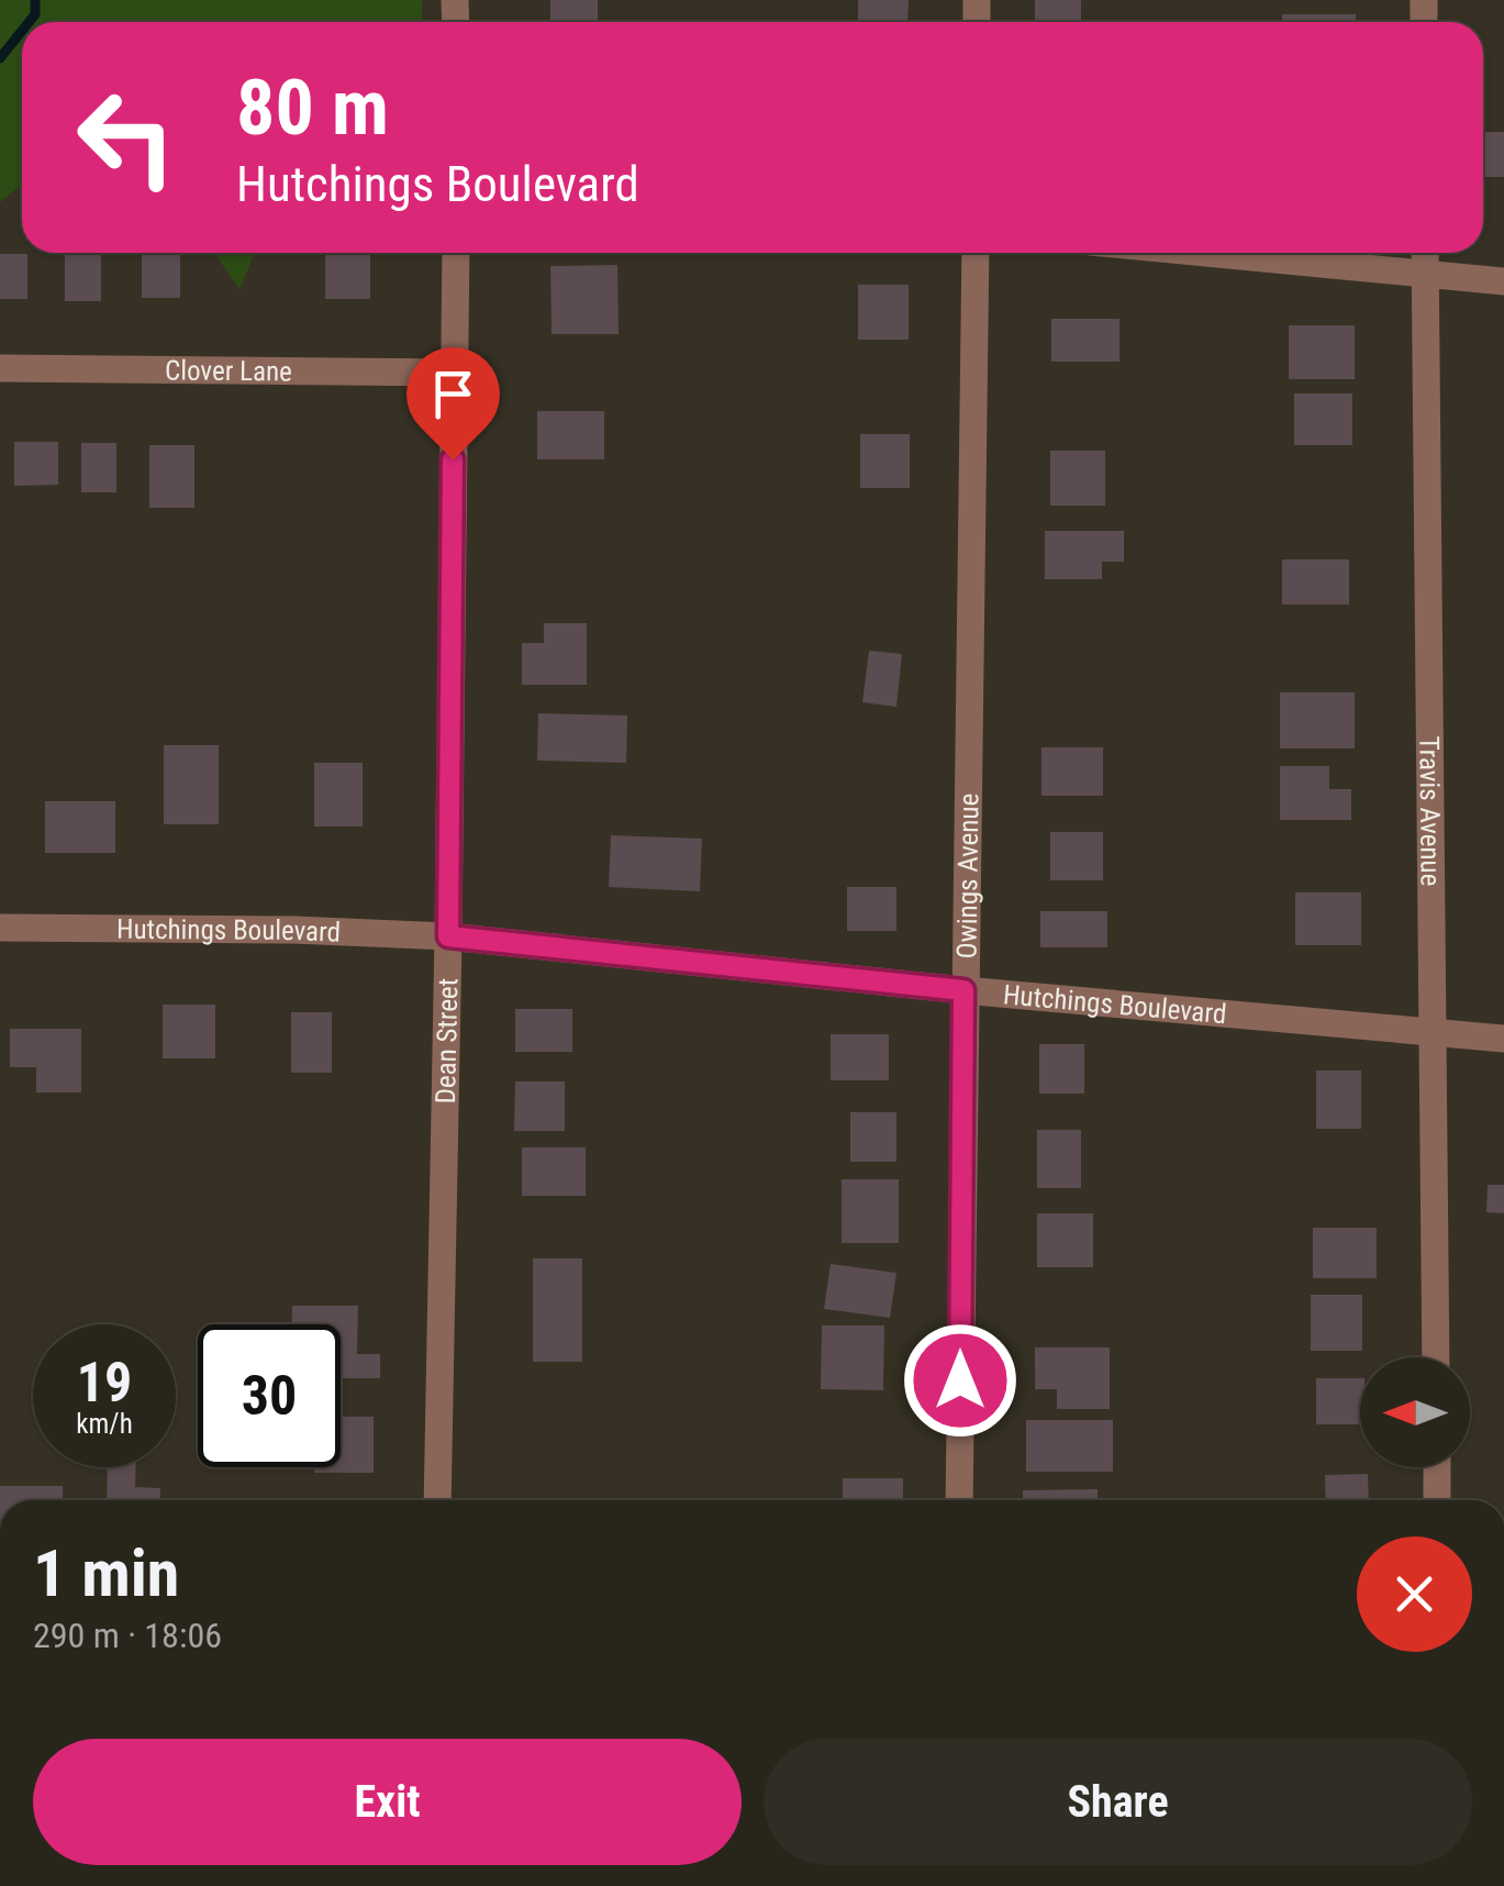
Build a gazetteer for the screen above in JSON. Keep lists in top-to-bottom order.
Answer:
{
  "streets": {
    "street": [
      "Clover Lane",
      "Travis Avenue",
      "Owings Avenue",
      "Hutchings Boulevard",
      "Dean Street"
    ]
  },
  "crossings": [
    ["Clover Lane", "Dean Street"],
    ["Travis Avenue", "Hutchings Boulevard"],
    ["Owings Avenue", "Hutchings Boulevard"],
    ["Hutchings Boulevard", "Dean Street"]
  ],
  "north": "left",
  "page": {
    "turn": ["80 m", "Hutchings Boulevard"],
    "speed": "19 km/h",
    "limit": "30",
    "heading": ["1 min", "290 m · 18:06"],
    "buttons": ["Exit", "Share"]
  }
}
